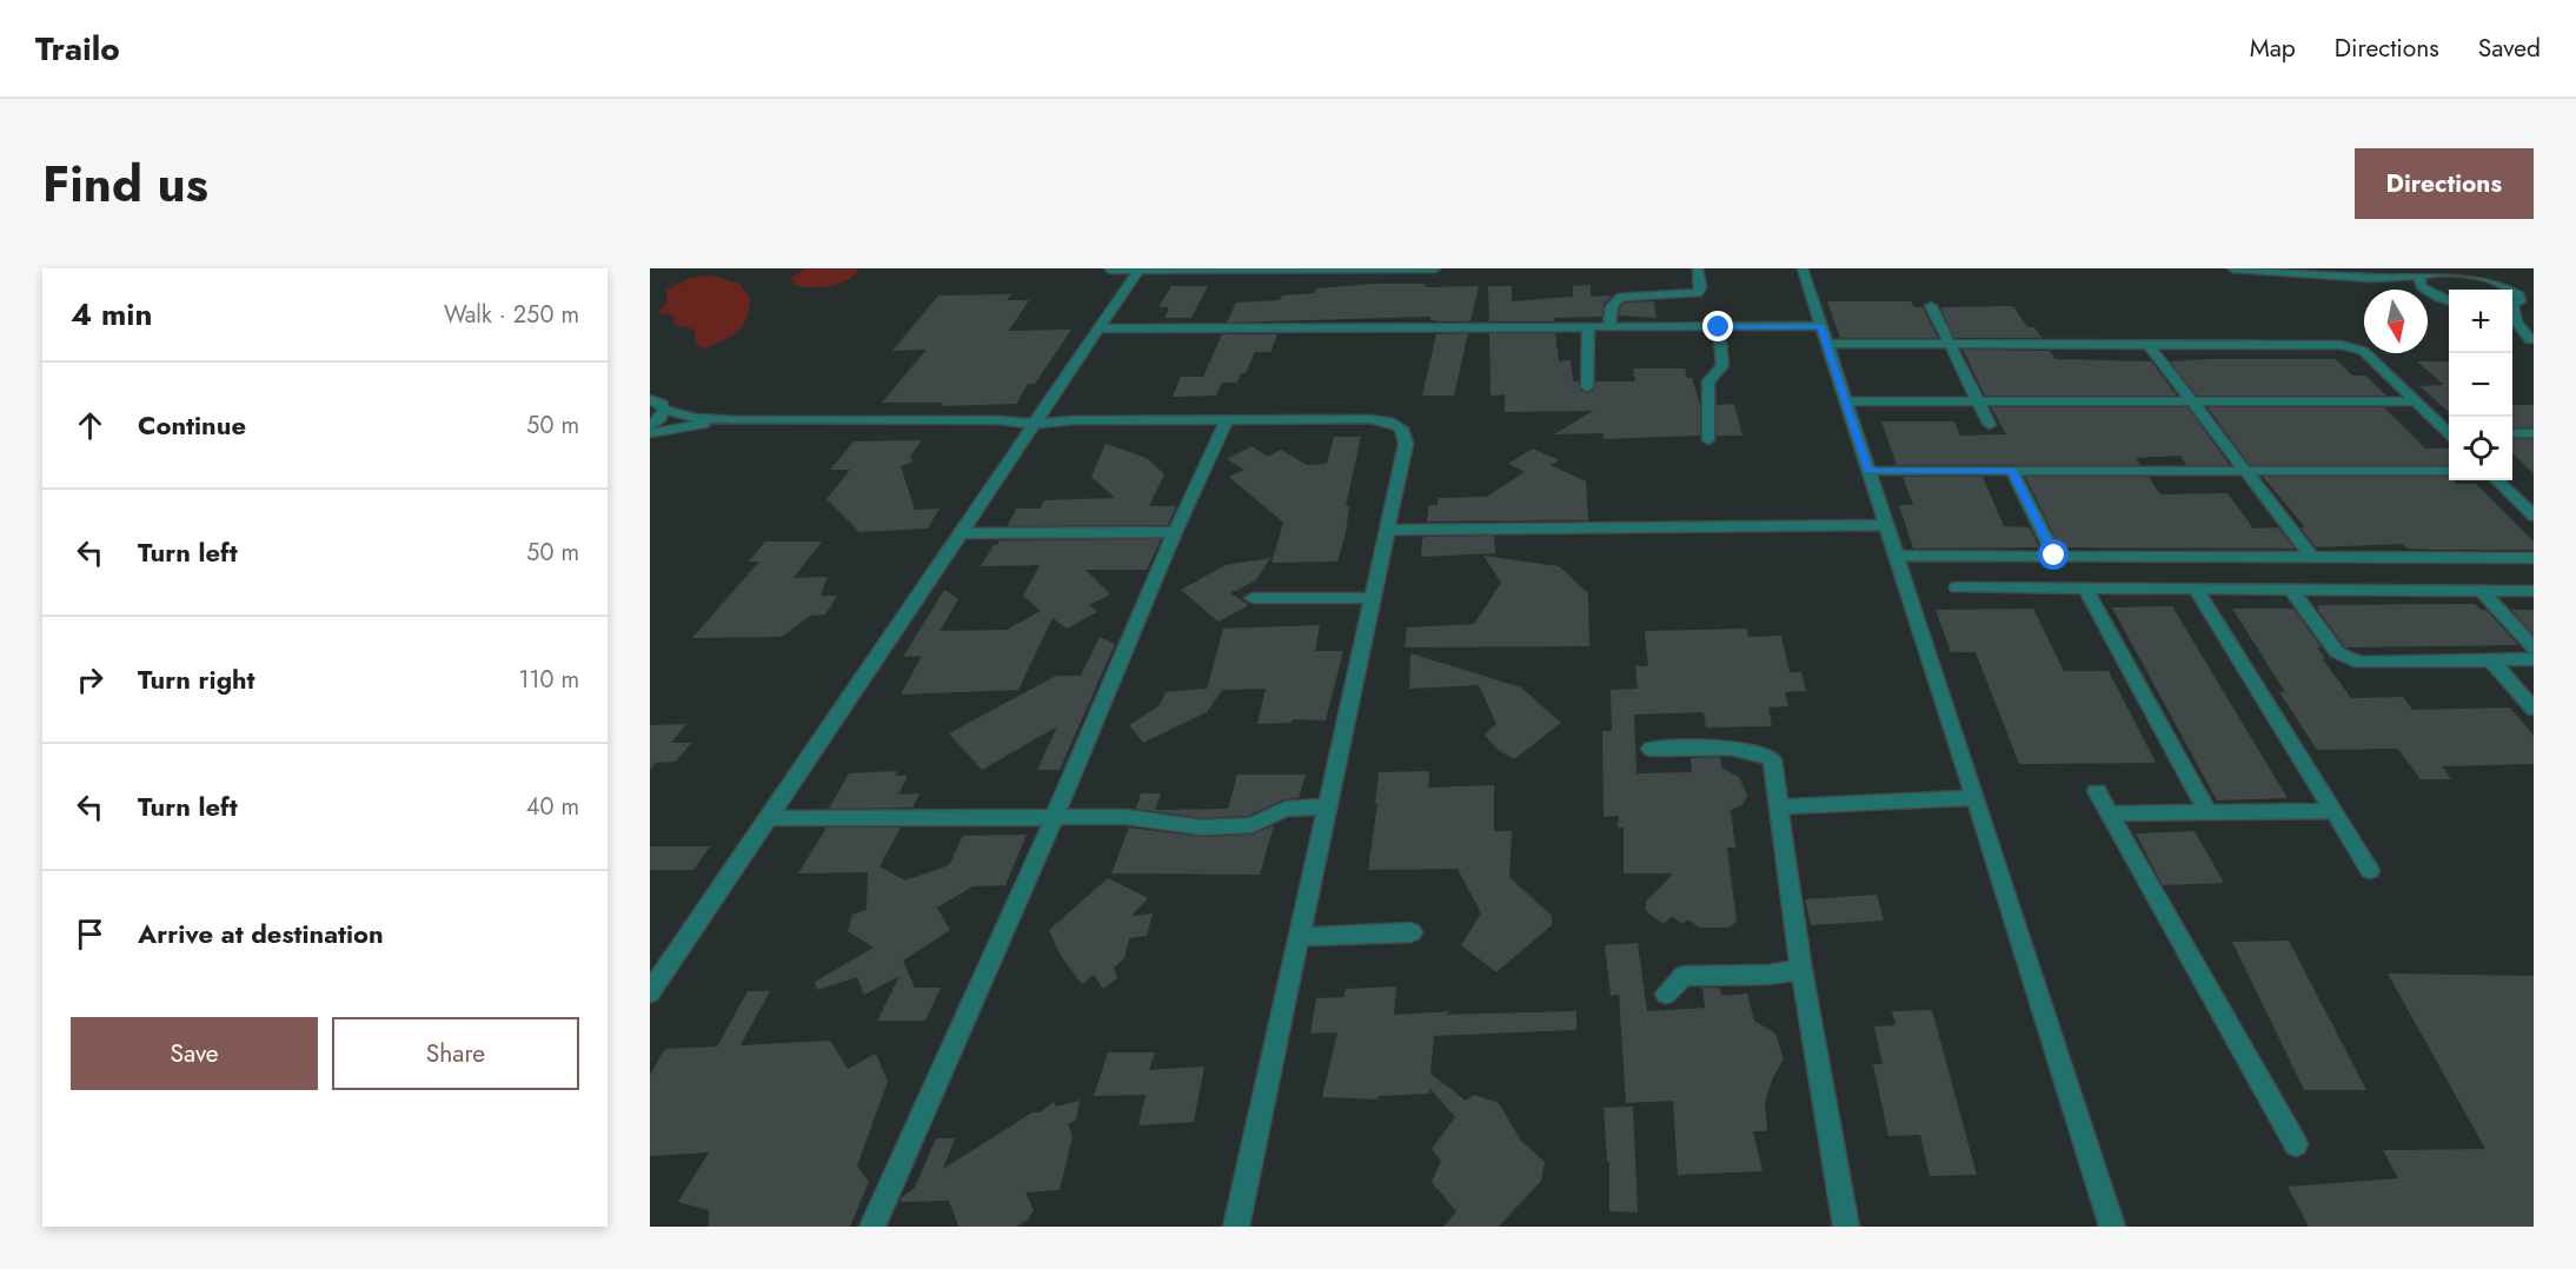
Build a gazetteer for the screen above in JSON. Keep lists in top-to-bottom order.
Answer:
{
  "north": "bottom",
  "page": {
    "header": "Trailo",
    "nav": ["Map", "Directions", "Saved"],
    "title": "Find us",
    "buttons": [
      "Directions",
      ["Save", "Share"]
    ],
    "heading": ["4 min", "Walk · 250 m"],
    "map_buttons": ["+", "−"],
    "list": [
      ["Continue", "50 m"],
      ["Turn left", "50 m"],
      ["Turn right", "110 m"],
      ["Turn left", "40 m"],
      "Arrive at destination"
    ]
  }
}
